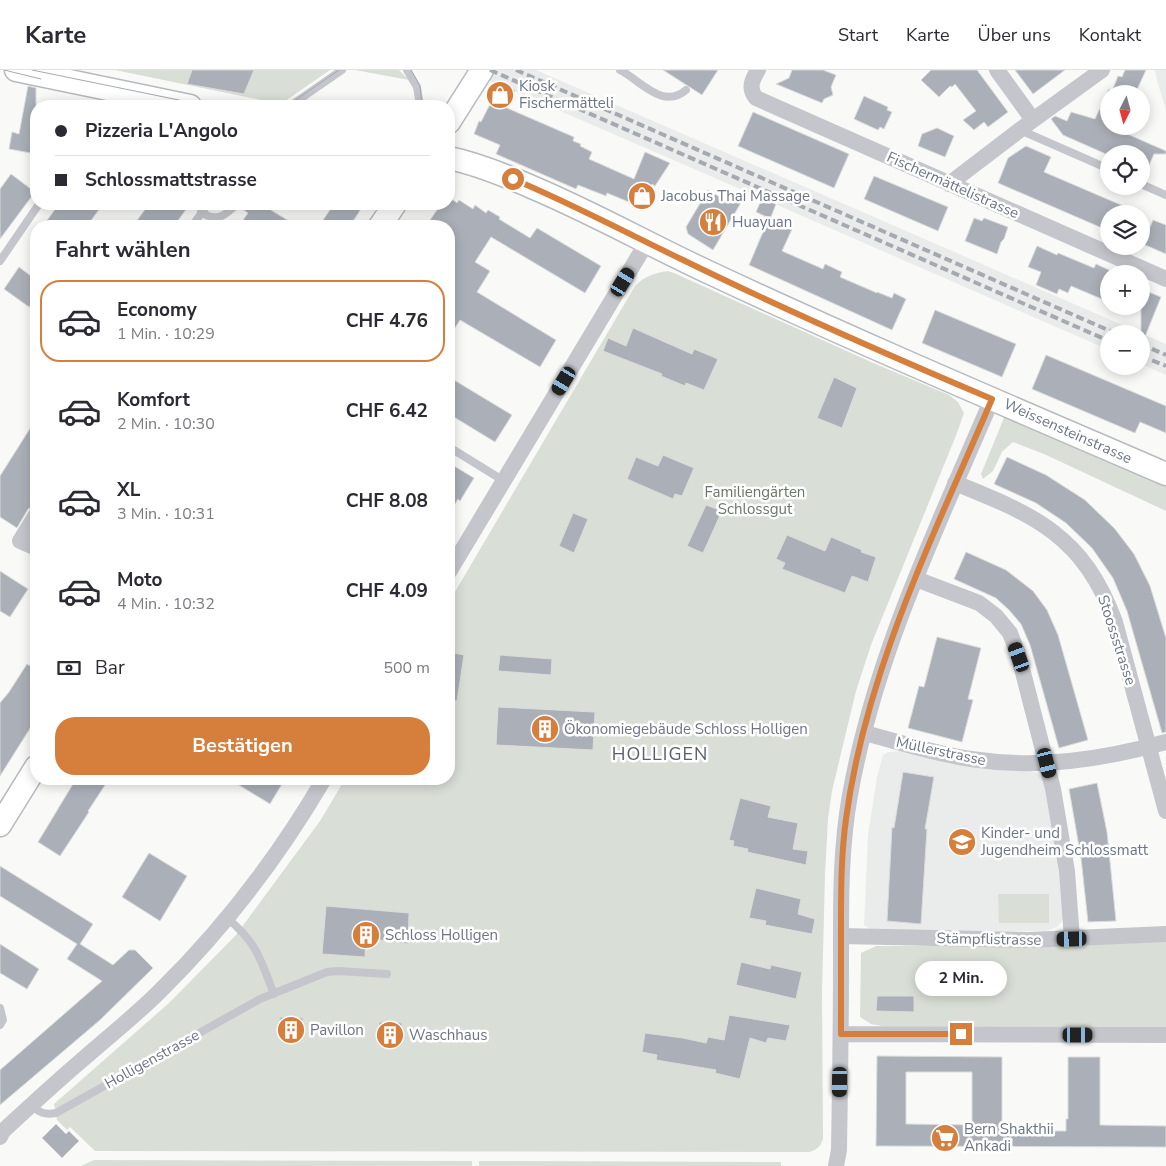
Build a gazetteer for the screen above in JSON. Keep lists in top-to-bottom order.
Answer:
{
  "streets": {
    "main road": ["Weissensteinstrasse"],
    "street": [
      "Fischermättelistrasse",
      "Stoossstrasse",
      "Müllerstrasse",
      "Stämpflistrasse"
    ],
    "lane": ["Holligenstrasse"]
  },
  "crossings": [
    ["Stoossstrasse", "Müllerstrasse"]
  ],
  "districts": ["HOLLIGEN"],
  "parks": ["Familiengärten Schlossgut"],
  "places": {
    "shop": ["Kiosk Fischermätteli", "Jacobus Thai Massage"],
    "restaurant": ["Huayuan"],
    "building": [
      "Ökonomiegebäude Schloss Holligen",
      "Schloss Holligen",
      "Pavillon",
      "Waschhaus"
    ],
    "school or university": ["Kinder- und Jugendheim Schlossmatt"],
    "supermarket": ["Bern Shakthii Ankadi"]
  },
  "north": "bottom",
  "page": {
    "header": "Karte",
    "nav": [
      "Start",
      "Karte",
      "Über uns",
      "Kontakt"
    ],
    "map_buttons": ["+", "−"],
    "banner": ["Pizzeria L'Angolo", "Schlossmattstrasse"],
    "heading": "Fahrt wählen",
    "list": [
      {
        "name": "Economy",
        "note": "1 Min. · 10:29",
        "value": "CHF 4.76"
      },
      {
        "name": "Komfort",
        "note": "2 Min. · 10:30",
        "value": "CHF 6.42"
      },
      {
        "name": "XL",
        "note": "3 Min. · 10:31",
        "value": "CHF 8.08"
      },
      {
        "name": "Moto",
        "note": "4 Min. · 10:32",
        "value": "CHF 4.09"
      }
    ],
    "pay": ["Bar", "500 m"],
    "buttons": "Bestätigen",
    "bubble": "2 Min."
  }
}
